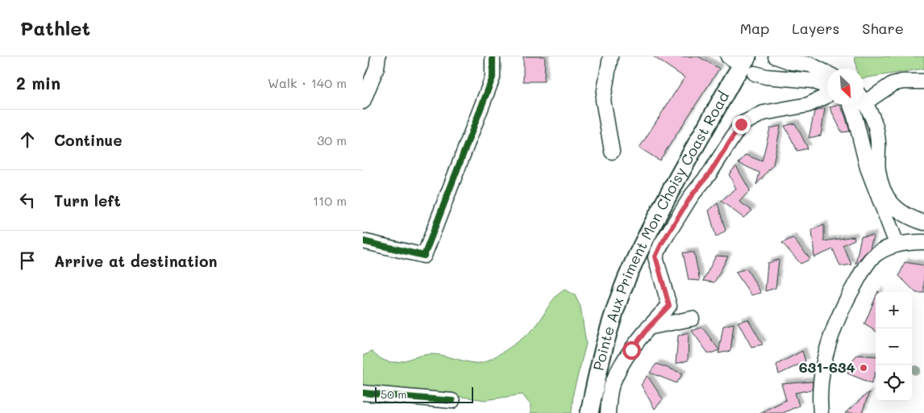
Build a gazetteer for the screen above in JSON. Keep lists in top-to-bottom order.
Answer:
{
  "streets": {
    "main road": ["Pointe Aux Priment Mon Choisy Coast Road"]
  },
  "places": ["631-634"],
  "scale_bar": "50 m",
  "north": "bottom right",
  "page": {
    "header": "Pathlet",
    "nav": ["Map", "Layers", "Share"],
    "heading": ["2 min", "Walk · 140 m"],
    "list": [
      ["Continue", "30 m"],
      ["Turn left", "110 m"],
      "Arrive at destination"
    ],
    "map_buttons": ["+", "−"],
    "scale": "50 m"
  }
}
